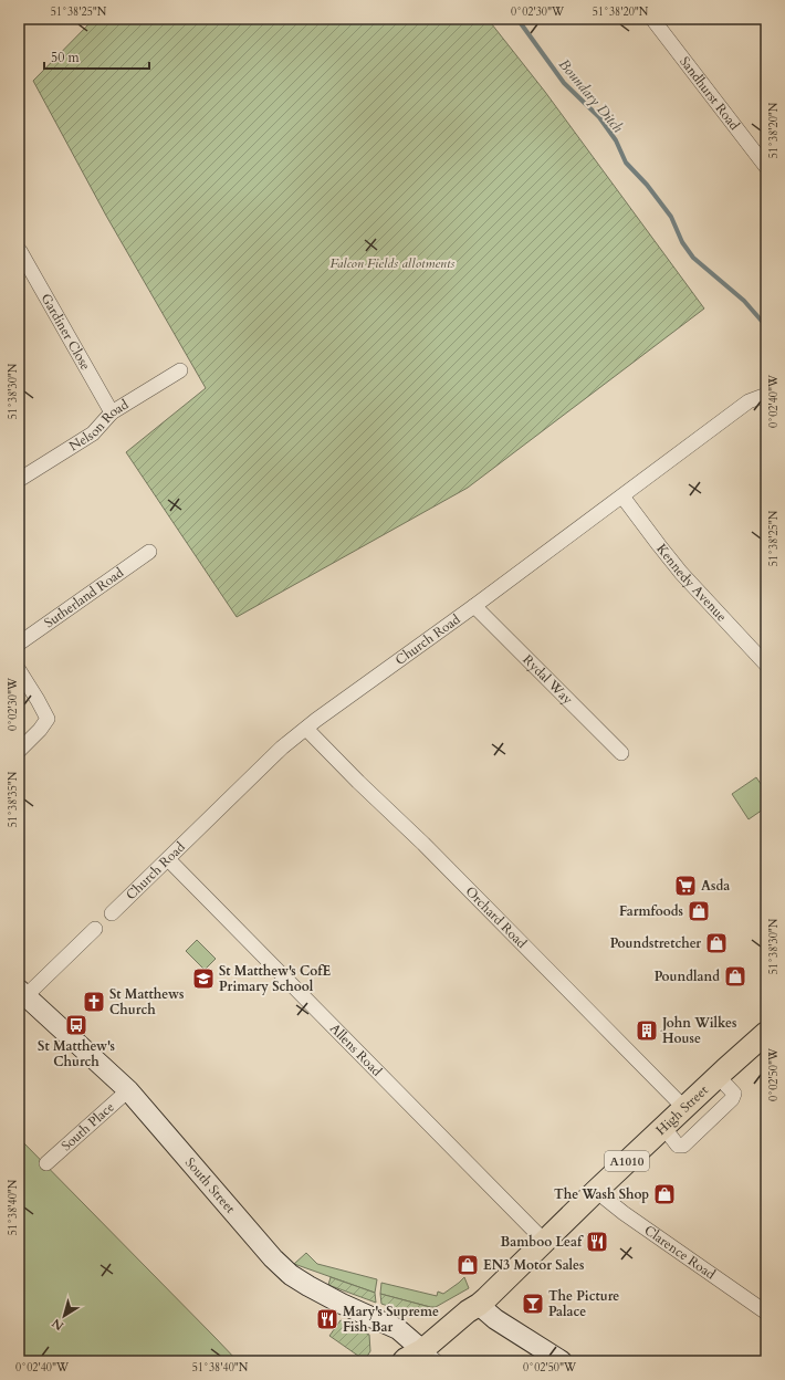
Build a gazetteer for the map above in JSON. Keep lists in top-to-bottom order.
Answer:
{
  "streets": {
    "main road": ["High Street", "A1010"],
    "street": [
      "Sandhurst Road",
      "Gardiner Close",
      "Nelson Road",
      "Kennedy Avenue",
      "Sutherland Road",
      "Church Road",
      "Rydal Way",
      "Orchard Road",
      "Allens Road",
      "South Place",
      "South Street",
      "Clarence Road"
    ]
  },
  "crossings": [
    ["Gardiner Close", "Nelson Road"],
    ["Kennedy Avenue", "Church Road"],
    ["Church Road", "Rydal Way"],
    ["Church Road", "Orchard Road"],
    ["Church Road", "Allens Road"],
    ["Orchard Road", "High Street"],
    ["Allens Road", "High Street"],
    ["High Street", "South Street"],
    ["High Street", "Clarence Road"],
    ["South Place", "South Street"]
  ],
  "water": ["Boundary Ditch"],
  "parks": ["Falcon Fields allotments"],
  "places": {
    "supermarket": ["Asda"],
    "shop": [
      "Farmfoods",
      "Poundstretcher",
      "Poundland",
      "The Wash Shop",
      "EN3 Motor Sales"
    ],
    "school or university": ["St Matthew's CofE Primary School"],
    "church": ["St Matthews Church"],
    "bus stop": ["St Matthew's Church"],
    "building": ["John Wilkes House"],
    "restaurant": ["Bamboo Leaf", "Mary's Supreme Fish Bar"],
    "bar": ["The Picture Palace"]
  },
  "scale_bar": "50 m",
  "north": "bottom left",
  "coordinates": [
    "51°38'25\"N",
    "0°02'30\"W",
    "51°38'20\"N",
    "51°38'30\"N",
    "0°02'40\"W",
    "51°38'35\"N",
    "0°02'50\"W",
    "51°38'40\"N"
  ]
}
